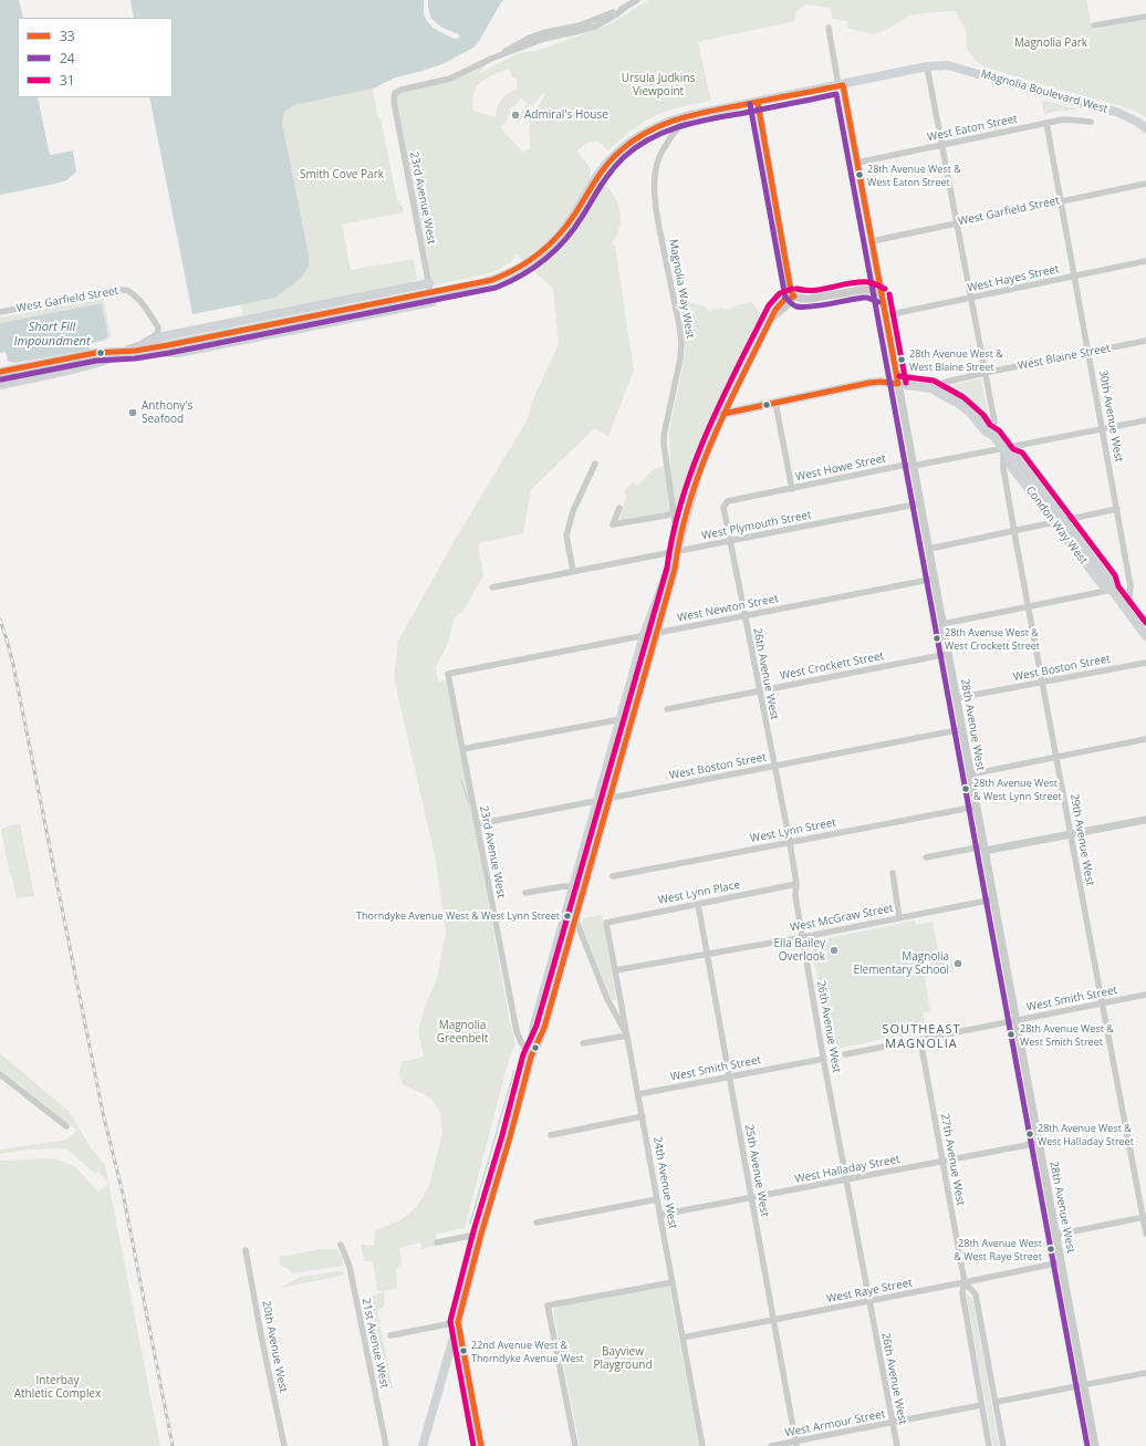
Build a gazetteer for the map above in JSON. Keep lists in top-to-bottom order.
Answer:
{
  "streets": {
    "main road": ["Magnolia Boulevard West", "Condon Way West"],
    "street": [
      "West Eaton Street",
      "23rd Avenue West",
      "West Garfield Street",
      "West Hayes Street",
      "Magnolia Way West",
      "West Blaine Street",
      "30th Avenue West",
      "West Howe Street",
      "West Plymouth Street",
      "West Newton Street",
      "West Crockett Street",
      "West Boston Street",
      "26th Avenue West",
      "28th Avenue West",
      "West Lynn Street",
      "29th Avenue West",
      "West Lynn Place",
      "West McGraw Street",
      "West Smith Street",
      "27th Avenue West",
      "West Halladay Street",
      "25th Avenue West",
      "24th Avenue West",
      "West Raye Street",
      "21st Avenue West",
      "20th Avenue West",
      "West Armour Street"
    ]
  },
  "crossings": [
    ["Magnolia Boulevard West", "Magnolia Way West"],
    ["Magnolia Boulevard West", "28th Avenue West"],
    ["West Eaton Street", "30th Avenue West"],
    ["West Eaton Street", "28th Avenue West"],
    ["23rd Avenue West", "West Newton Street"],
    ["23rd Avenue West", "West Boston Street"],
    ["West Garfield Street", "30th Avenue West"],
    ["West Garfield Street", "28th Avenue West"],
    ["West Hayes Street", "30th Avenue West"],
    ["West Hayes Street", "28th Avenue West"],
    ["Magnolia Way West", "West Plymouth Street"],
    ["West Blaine Street", "30th Avenue West"],
    ["West Blaine Street", "Condon Way West"],
    ["30th Avenue West", "West Howe Street"],
    ["30th Avenue West", "Condon Way West"],
    ["West Howe Street", "Condon Way West"],
    ["West Howe Street", "26th Avenue West"],
    ["West Howe Street", "28th Avenue West"],
    ["West Howe Street", "29th Avenue West"],
    ["West Plymouth Street", "26th Avenue West"],
    ["West Plymouth Street", "28th Avenue West"],
    ["Condon Way West", "28th Avenue West"],
    ["Condon Way West", "29th Avenue West"],
    ["West Newton Street", "26th Avenue West"],
    ["West Newton Street", "28th Avenue West"],
    ["West Crockett Street", "26th Avenue West"],
    ["West Crockett Street", "28th Avenue West"],
    ["West Boston Street", "26th Avenue West"],
    ["West Boston Street", "28th Avenue West"],
    ["West Boston Street", "29th Avenue West"],
    ["26th Avenue West", "West Lynn Street"],
    ["26th Avenue West", "West Lynn Place"],
    ["26th Avenue West", "West McGraw Street"],
    ["26th Avenue West", "West Smith Street"],
    ["26th Avenue West", "West Halladay Street"],
    ["26th Avenue West", "West Raye Street"],
    ["26th Avenue West", "West Armour Street"],
    ["28th Avenue West", "West Lynn Street"],
    ["28th Avenue West", "West McGraw Street"],
    ["28th Avenue West", "West Smith Street"],
    ["28th Avenue West", "West Halladay Street"],
    ["28th Avenue West", "West Raye Street"],
    ["29th Avenue West", "West Smith Street"],
    ["West Lynn Place", "25th Avenue West"],
    ["West Lynn Place", "24th Avenue West"],
    ["West McGraw Street", "25th Avenue West"],
    ["West McGraw Street", "24th Avenue West"],
    ["West Smith Street", "27th Avenue West"],
    ["West Smith Street", "25th Avenue West"],
    ["West Smith Street", "24th Avenue West"],
    ["27th Avenue West", "West Halladay Street"],
    ["27th Avenue West", "West Raye Street"],
    ["27th Avenue West", "West Armour Street"],
    ["West Halladay Street", "25th Avenue West"],
    ["West Halladay Street", "24th Avenue West"],
    ["25th Avenue West", "West Raye Street"],
    ["25th Avenue West", "West Armour Street"],
    ["24th Avenue West", "West Raye Street"]
  ],
  "districts": ["SOUTHEAST MAGNOLIA"],
  "water": ["Short Fill Impoundment"],
  "parks": [
    "Magnolia Park",
    "Ursula Judkins Viewpoint",
    "Smith Cove Park",
    "Magnolia Greenbelt",
    "Bayview Playground",
    "Interbay Athletic Complex"
  ],
  "places": [
    "Admiral's House",
    "28th Avenue West & West Eaton Street",
    "28th Avenue West & West Blaine Street",
    "Anthony's Seafood",
    "28th Avenue West & West Crockett Street",
    "28th Avenue West & West Lynn Street",
    "Thorndyke Avenue West & West Lynn Street",
    "Ella Bailey Overlook",
    "Magnolia Elementary School",
    "28th Avenue West & West Smith Street",
    "28th Avenue West & West Halladay Street",
    "28th Avenue West & West Raye Street",
    "22nd Avenue West & Thorndyke Avenue West"
  ],
  "lines": ["transit line 33", "transit line 24", "transit line 31"],
  "legend": ["33", "24", "31"]
}
